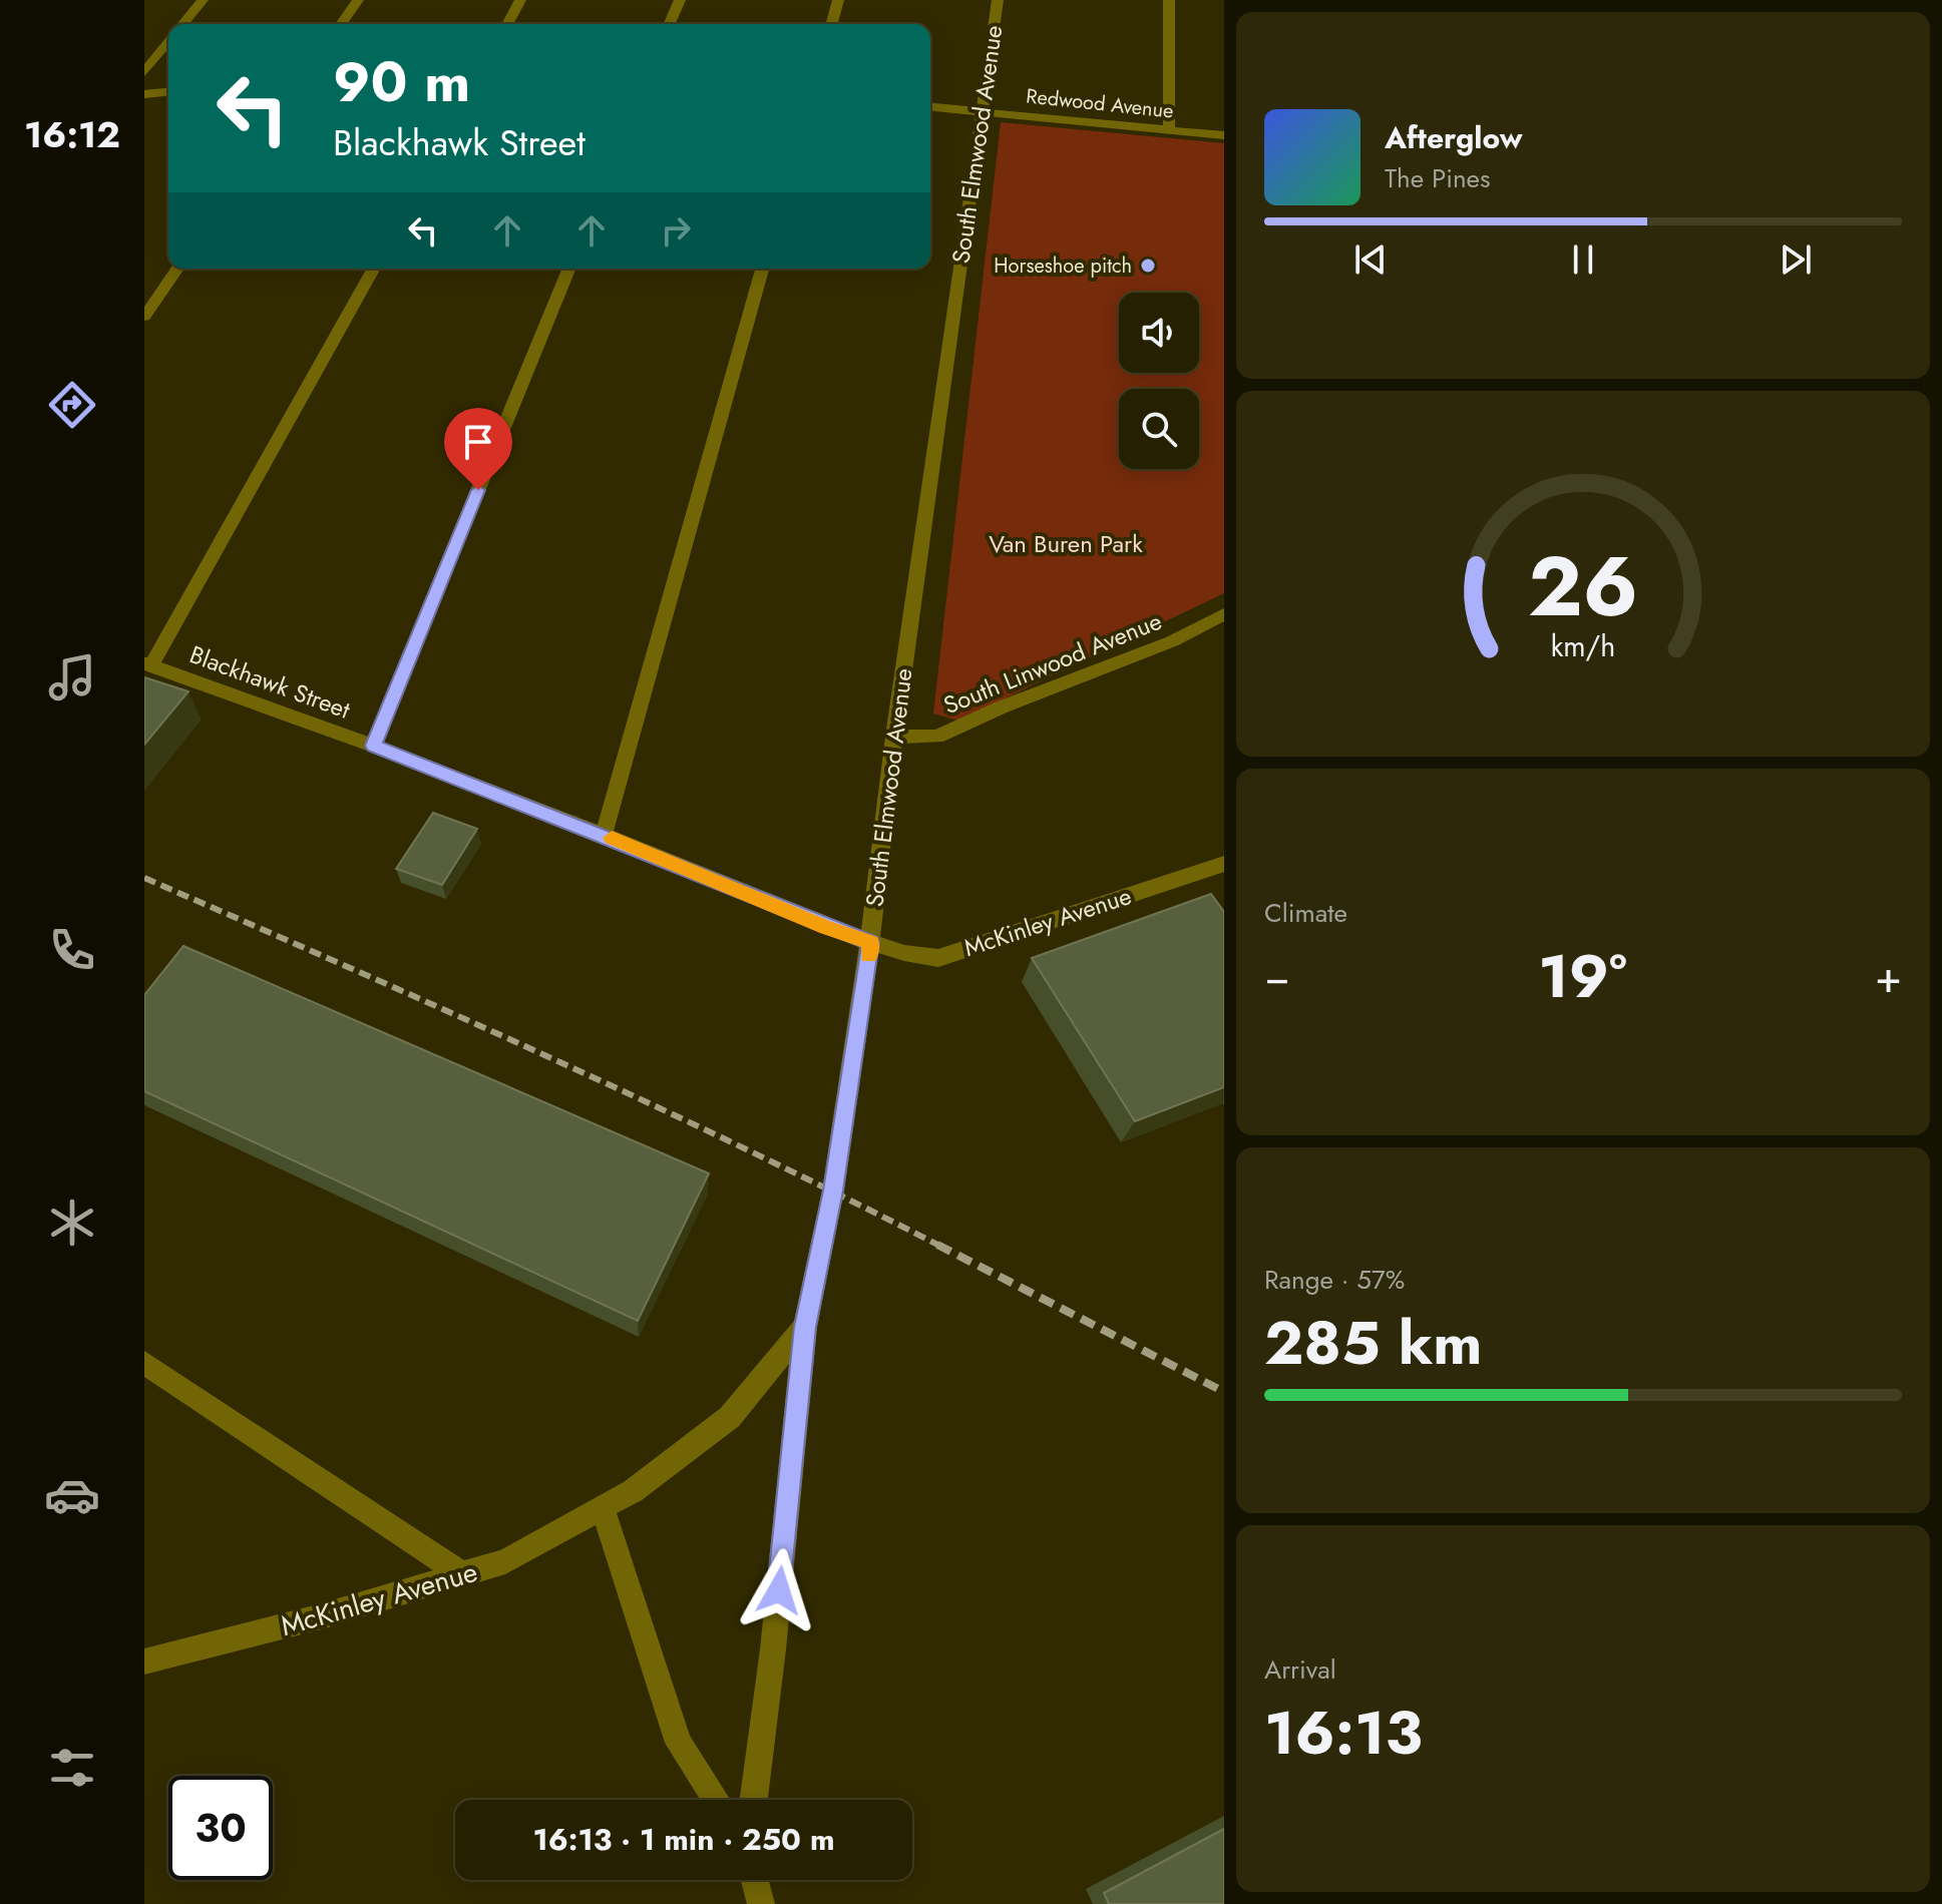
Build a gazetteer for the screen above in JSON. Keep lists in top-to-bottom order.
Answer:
{
  "streets": {
    "street": [
      "Redwood Avenue",
      "South Elmwood Avenue",
      "South Linwood Avenue",
      "Blackhawk Street",
      "McKinley Avenue"
    ]
  },
  "crossings": [
    ["Redwood Avenue", "South Elmwood Avenue"],
    ["South Elmwood Avenue", "South Linwood Avenue"],
    ["South Elmwood Avenue", "Blackhawk Street"],
    ["South Elmwood Avenue", "McKinley Avenue"],
    ["Blackhawk Street", "McKinley Avenue"]
  ],
  "parks": ["Van Buren Park"],
  "places": ["Horseshoe pitch"],
  "page": {
    "tabs": "16:12",
    "turn": ["90 m", "Blackhawk Street"],
    "song": ["Afterglow", "The Pines"],
    "tile": [
      "Climate",
      ["Range · 57%", "285 km"],
      ["Arrival", "16:13"]
    ],
    "heat": ["−", "19°", "+"],
    "limit": "30",
    "trip": "16:13 · 1 min · 250 m",
    "gauge": ["26", "km/h"]
  }
}
